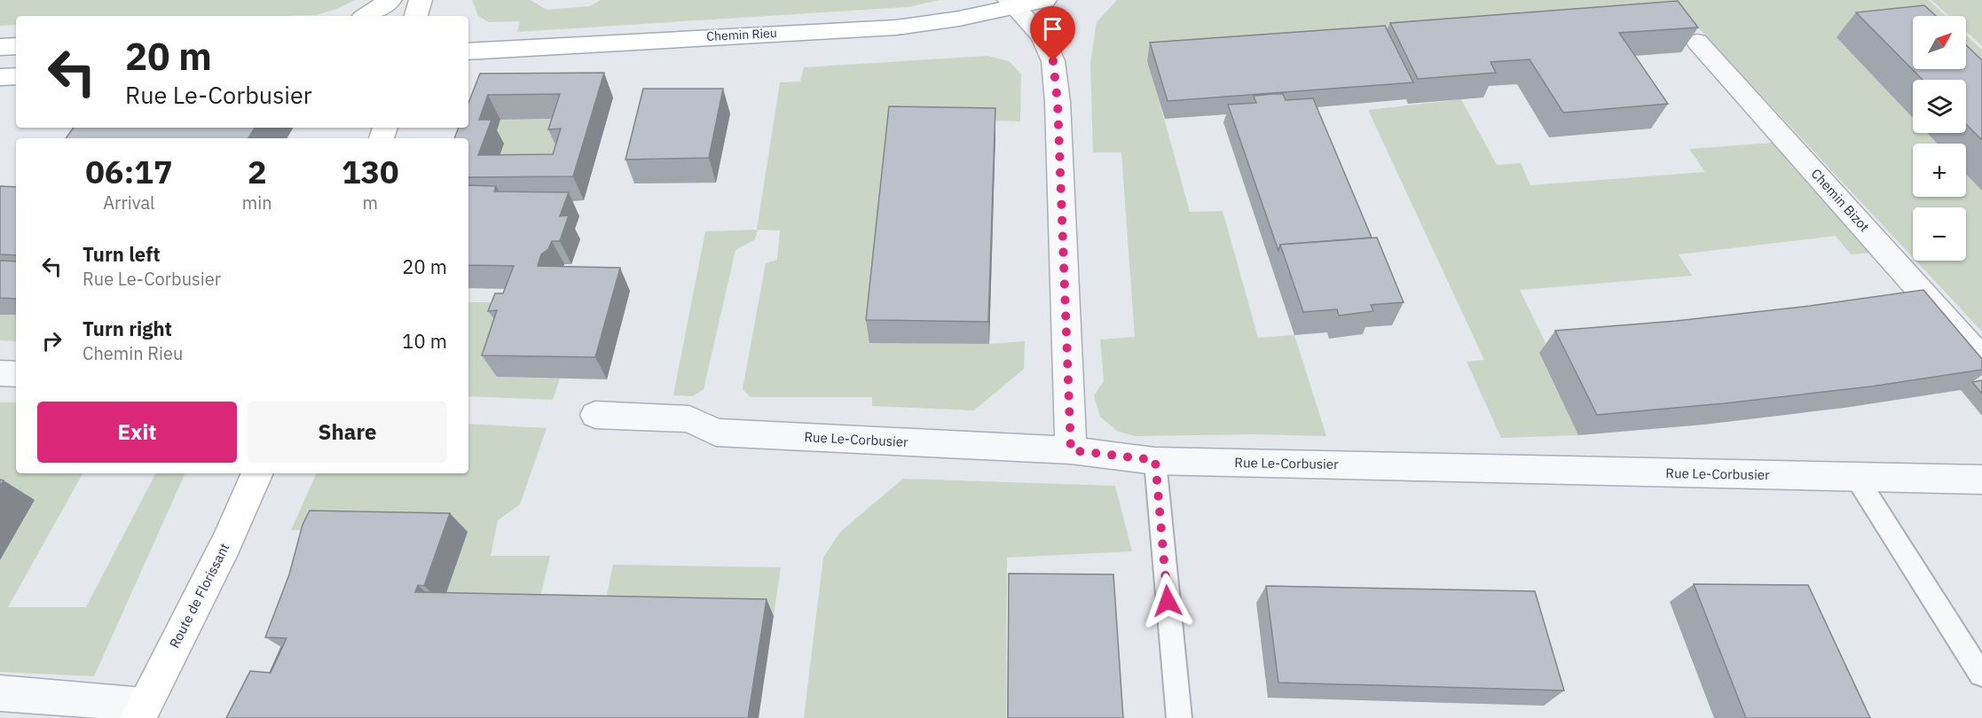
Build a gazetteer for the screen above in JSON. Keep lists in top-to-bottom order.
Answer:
{
  "streets": {
    "main road": ["Chemin Rieu", "Route de Florissant"],
    "street": ["Chemin Bizot", "Rue Le-Corbusier"]
  },
  "north": "top right",
  "page": {
    "map_buttons": ["+", "−"],
    "turn": ["20 m", "Rue Le-Corbusier"],
    "eta": [
      "06:17",
      "Arrival",
      "2",
      "min",
      "130",
      "m"
    ],
    "list": [
      {
        "name": "Turn left",
        "note": "Rue Le-Corbusier",
        "value": "20 m"
      },
      {
        "name": "Turn right",
        "note": "Chemin Rieu",
        "value": "10 m"
      }
    ],
    "buttons": ["Exit", "Share"]
  }
}
